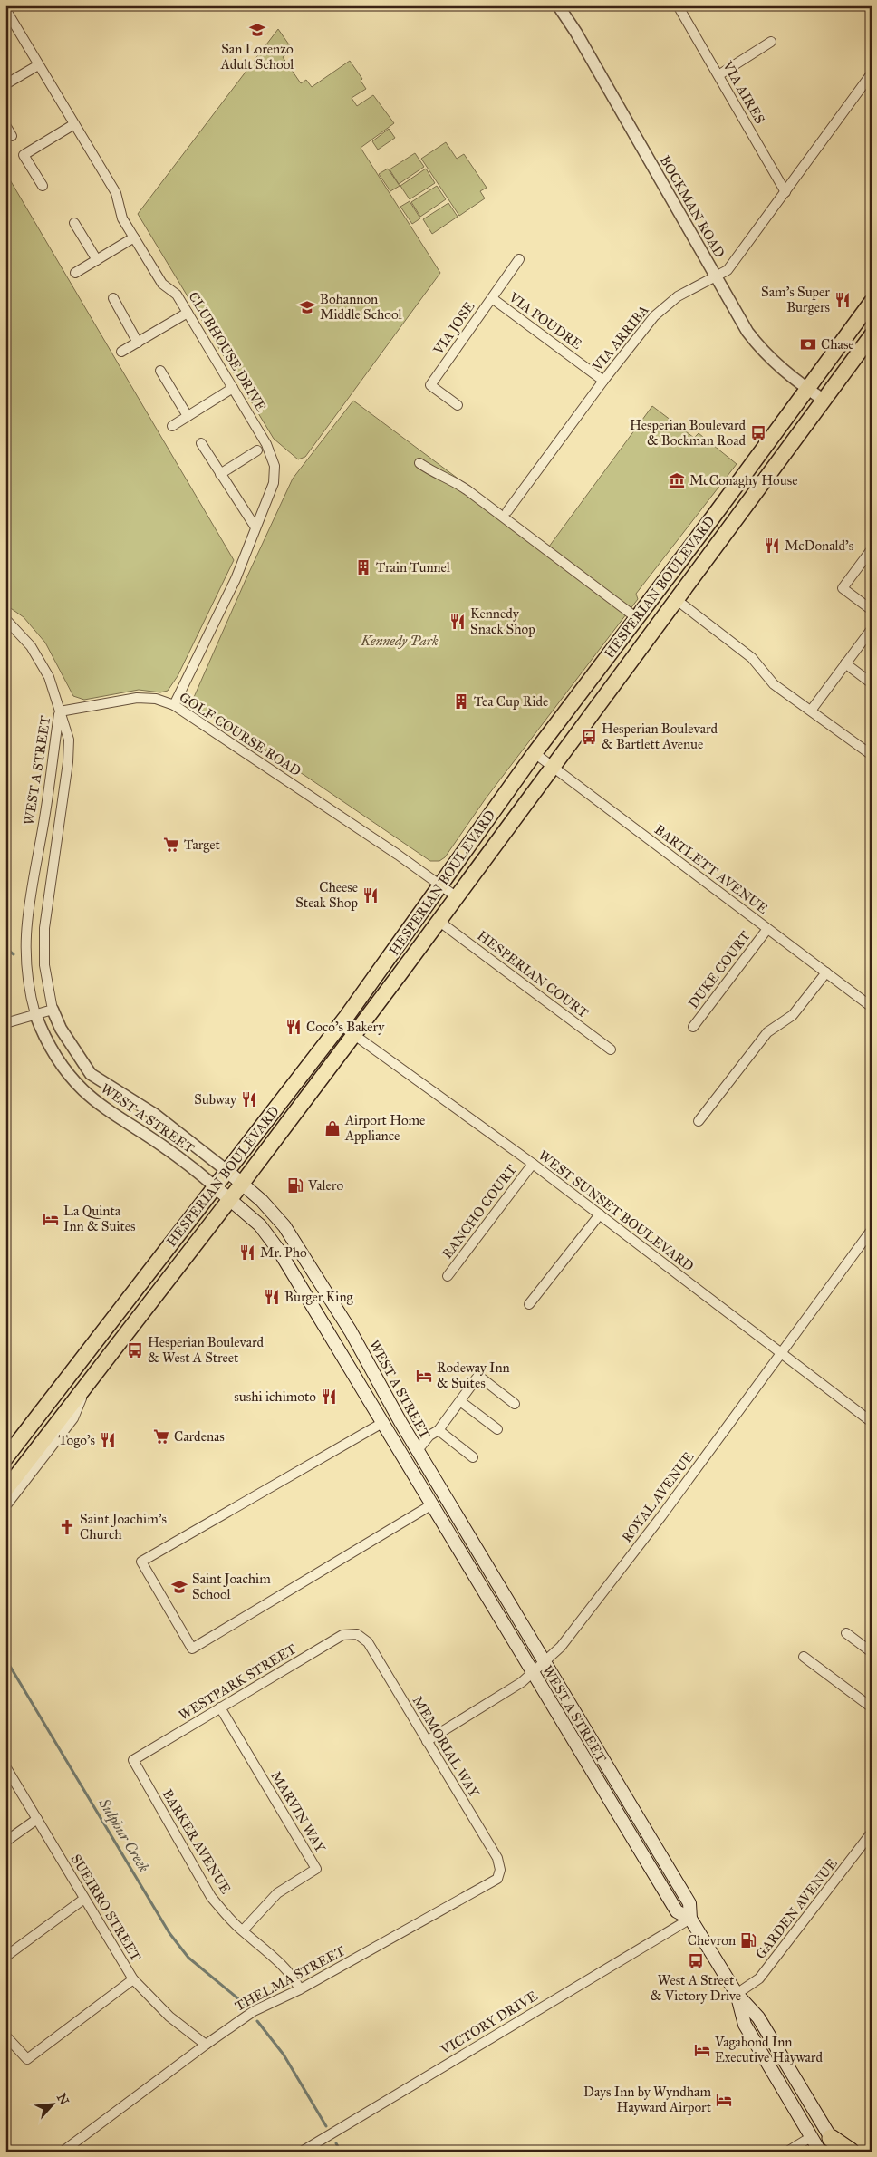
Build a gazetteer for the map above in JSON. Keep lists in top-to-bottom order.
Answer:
{
  "streets": {
    "main road": ["HESPERIAN BOULEVARD", "WEST A STREET"],
    "street": [
      "VIA AIRES",
      "BOCKMAN ROAD",
      "VIA POUDRE",
      "VIA JOSE",
      "VIA ARRIBA",
      "CLUBHOUSE DRIVE",
      "GOLF COURSE ROAD",
      "BARTLETT AVENUE",
      "DUKE COURT",
      "HESPERIAN COURT",
      "WEST SUNSET BOULEVARD",
      "RANCHO COURT",
      "ROYAL AVENUE",
      "WESTPARK STREET",
      "MEMORIAL WAY",
      "MARVIN WAY",
      "BARKER AVENUE",
      "SUEIRRO STREET",
      "GARDEN AVENUE",
      "THELMA STREET",
      "VICTORY DRIVE"
    ]
  },
  "crossings": [
    ["VIA AIRES", "VIA ARRIBA"],
    ["BOCKMAN ROAD", "VIA ARRIBA"],
    ["BOCKMAN ROAD", "HESPERIAN BOULEVARD"],
    ["VIA POUDRE", "VIA JOSE"],
    ["VIA POUDRE", "VIA ARRIBA"],
    ["CLUBHOUSE DRIVE", "GOLF COURSE ROAD"],
    ["HESPERIAN BOULEVARD", "GOLF COURSE ROAD"],
    ["HESPERIAN BOULEVARD", "WEST A STREET"],
    ["HESPERIAN BOULEVARD", "BARTLETT AVENUE"],
    ["HESPERIAN BOULEVARD", "HESPERIAN COURT"],
    ["HESPERIAN BOULEVARD", "WEST SUNSET BOULEVARD"],
    ["GOLF COURSE ROAD", "WEST A STREET"],
    ["WEST A STREET", "ROYAL AVENUE"],
    ["WEST A STREET", "GARDEN AVENUE"],
    ["WEST A STREET", "VICTORY DRIVE"],
    ["BARTLETT AVENUE", "DUKE COURT"],
    ["WEST SUNSET BOULEVARD", "RANCHO COURT"],
    ["WEST SUNSET BOULEVARD", "ROYAL AVENUE"],
    ["ROYAL AVENUE", "MEMORIAL WAY"],
    ["WESTPARK STREET", "MEMORIAL WAY"],
    ["WESTPARK STREET", "MARVIN WAY"],
    ["WESTPARK STREET", "BARKER AVENUE"],
    ["MEMORIAL WAY", "THELMA STREET"],
    ["MARVIN WAY", "BARKER AVENUE"],
    ["BARKER AVENUE", "THELMA STREET"],
    ["SUEIRRO STREET", "THELMA STREET"]
  ],
  "water": ["Sulphur Creek"],
  "parks": ["Kennedy Park"],
  "places": {
    "school or university": ["San Lorenzo Adult School", "Bohannon Middle School", "Saint Joachim School"],
    "restaurant": [
      "Sam's Super Burgers",
      "McDonald's",
      "Kennedy Snack Shop",
      "Cheese Steak Shop",
      "Coco's Bakery",
      "Subway",
      "Mr. Pho",
      "Burger King",
      "sushi ichimoto",
      "Togo's"
    ],
    "bank": ["Chase"],
    "bus stop": [
      "Hesperian Boulevard & Bockman Road",
      "Hesperian Boulevard & Bartlett Avenue",
      "Hesperian Boulevard & West A Street",
      "West A Street & Victory Drive"
    ],
    "museum": ["McConaghy House"],
    "building": ["Train Tunnel", "Tea Cup Ride"],
    "supermarket": ["Target", "Cardenas"],
    "shop": ["Airport Home Appliance"],
    "fuel station": ["Valero", "Chevron"],
    "hotel": [
      "La Quinta Inn & Suites",
      "Rodeway Inn & Suites",
      "Vagabond Inn Executive Hayward",
      "Days Inn by Wyndham Hayward Airport"
    ],
    "church": ["Saint Joachim's Church"]
  },
  "north": "top right"
}
